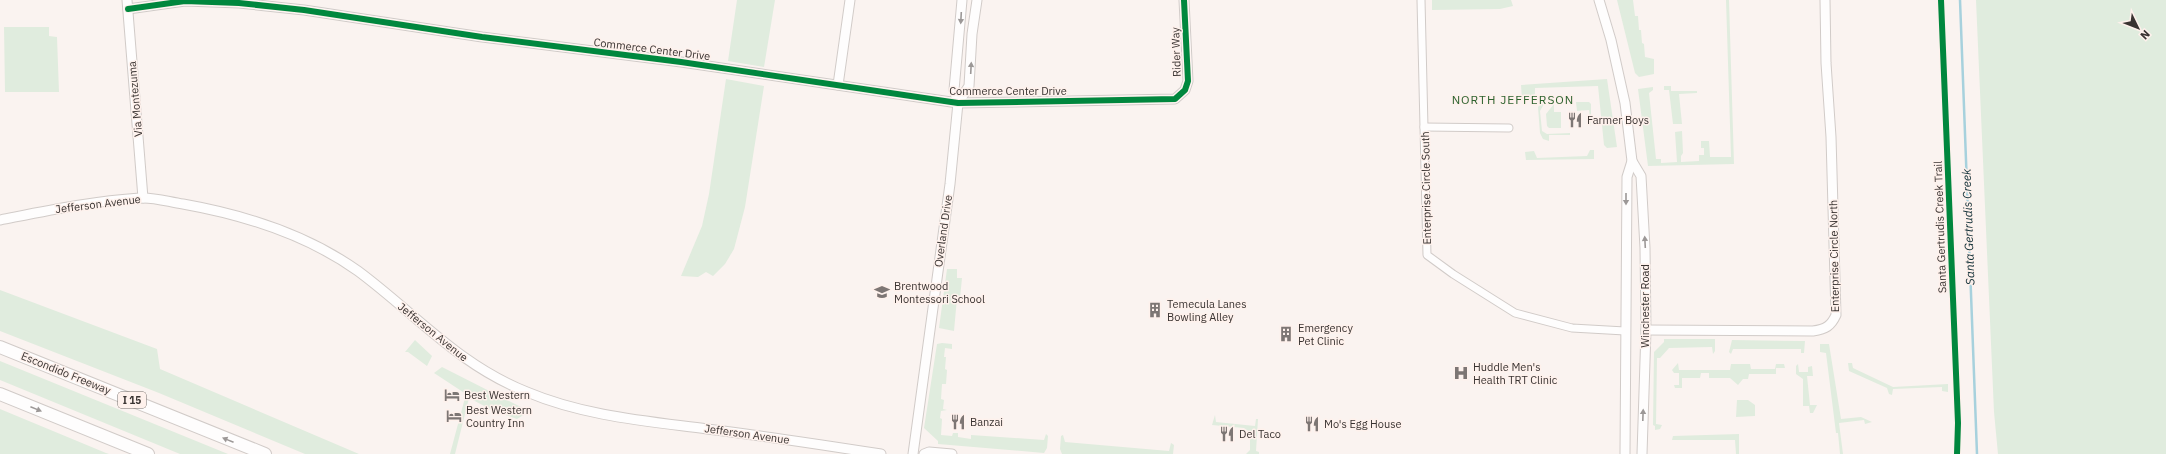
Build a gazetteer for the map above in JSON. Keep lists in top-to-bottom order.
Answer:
{
  "streets": {
    "highway": ["Escondido Freeway", "I 15"],
    "street": [
      "Commerce Center Drive",
      "Rider Way",
      "Via Montezuma",
      "Enterprise Circle South",
      "Jefferson Avenue",
      "Overland Drive",
      "Enterprise Circle North",
      "Winchester Road"
    ],
    "cycle path": ["Santa Gertrudis Creek Trail"]
  },
  "crossings": [
    ["Commerce Center Drive", "Rider Way"],
    ["Commerce Center Drive", "Via Montezuma"],
    ["Commerce Center Drive", "Overland Drive"],
    ["Via Montezuma", "Jefferson Avenue"],
    ["Enterprise Circle South", "Winchester Road"],
    ["Enterprise Circle North", "Winchester Road"]
  ],
  "districts": ["NORTH JEFFERSON"],
  "water": ["Santa Gertrudis Creek"],
  "places": {
    "restaurant": [
      "Farmer Boys",
      "Banzai",
      "Mo's Egg House",
      "Del Taco"
    ],
    "school or university": ["Brentwood Montessori School"],
    "building": ["Temecula Lanes Bowling Alley", "Emergency Pet Clinic"],
    "hospital": ["Huddle Men's Health TRT Clinic"],
    "hotel": ["Best Western", "Best Western Country Inn"]
  },
  "north": "bottom right"
}
